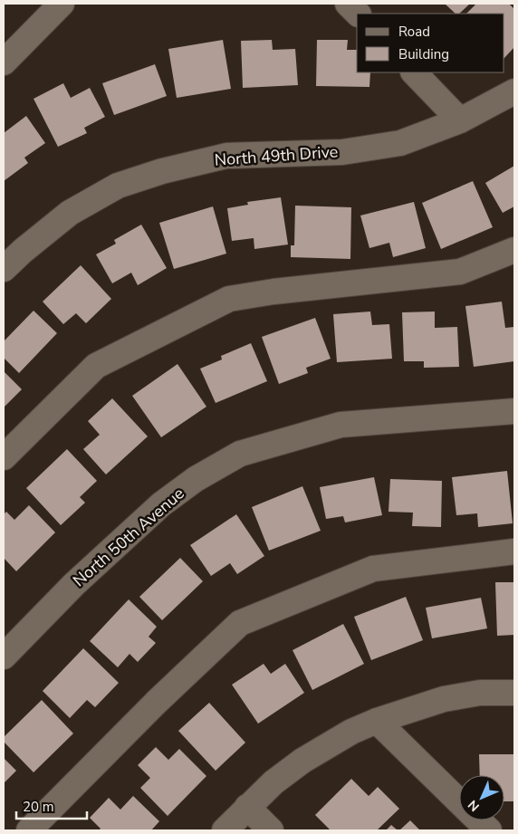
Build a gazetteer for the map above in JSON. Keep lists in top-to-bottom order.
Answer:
{
  "streets": {
    "street": ["North 49th Drive", "North 50th Avenue"]
  },
  "legend": ["Road", "Building"],
  "scale_bar": "20 m",
  "north": "bottom left"
}
